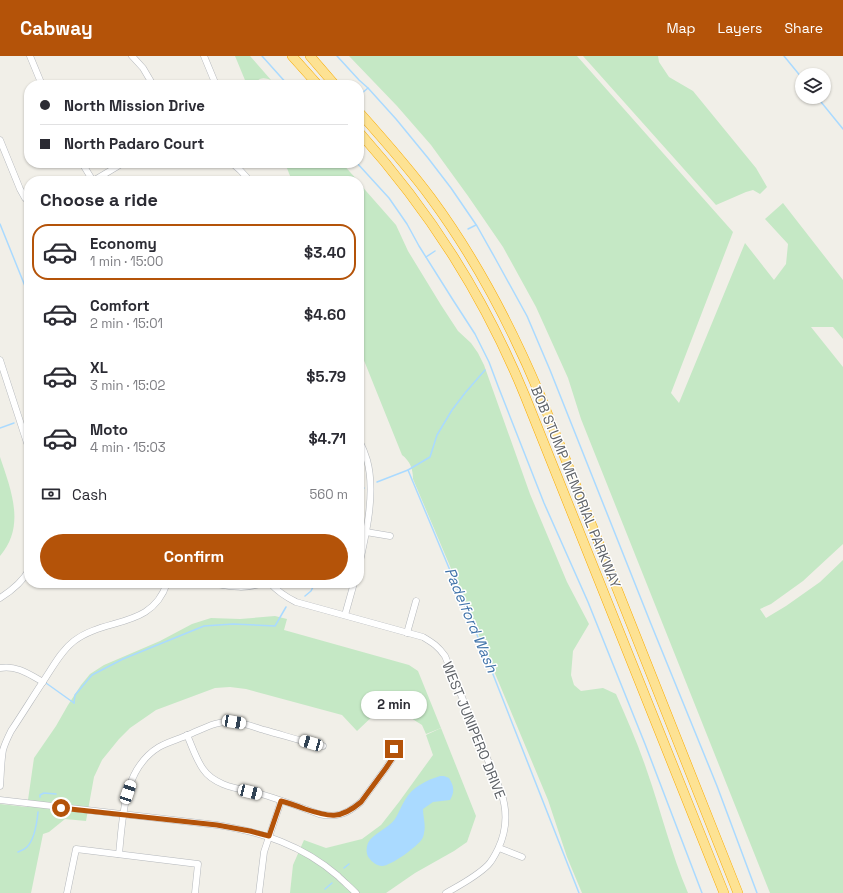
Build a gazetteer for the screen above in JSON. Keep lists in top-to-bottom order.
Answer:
{
  "streets": {
    "highway": ["BOB STUMP MEMORIAL PARKWAY"],
    "street": ["WEST JUNIPERO DRIVE"]
  },
  "water": ["Padelford Wash"],
  "page": {
    "header": "Cabway",
    "nav": ["Map", "Layers", "Share"],
    "banner": ["North Mission Drive", "North Padaro Court"],
    "heading": "Choose a ride",
    "list": [
      {
        "name": "Economy",
        "note": "1 min · 15:00",
        "value": "$3.40"
      },
      {
        "name": "Comfort",
        "note": "2 min · 15:01",
        "value": "$4.60"
      },
      {
        "name": "XL",
        "note": "3 min · 15:02",
        "value": "$5.79"
      },
      {
        "name": "Moto",
        "note": "4 min · 15:03",
        "value": "$4.71"
      }
    ],
    "pay": ["Cash", "560 m"],
    "buttons": "Confirm",
    "bubble": "2 min"
  }
}
